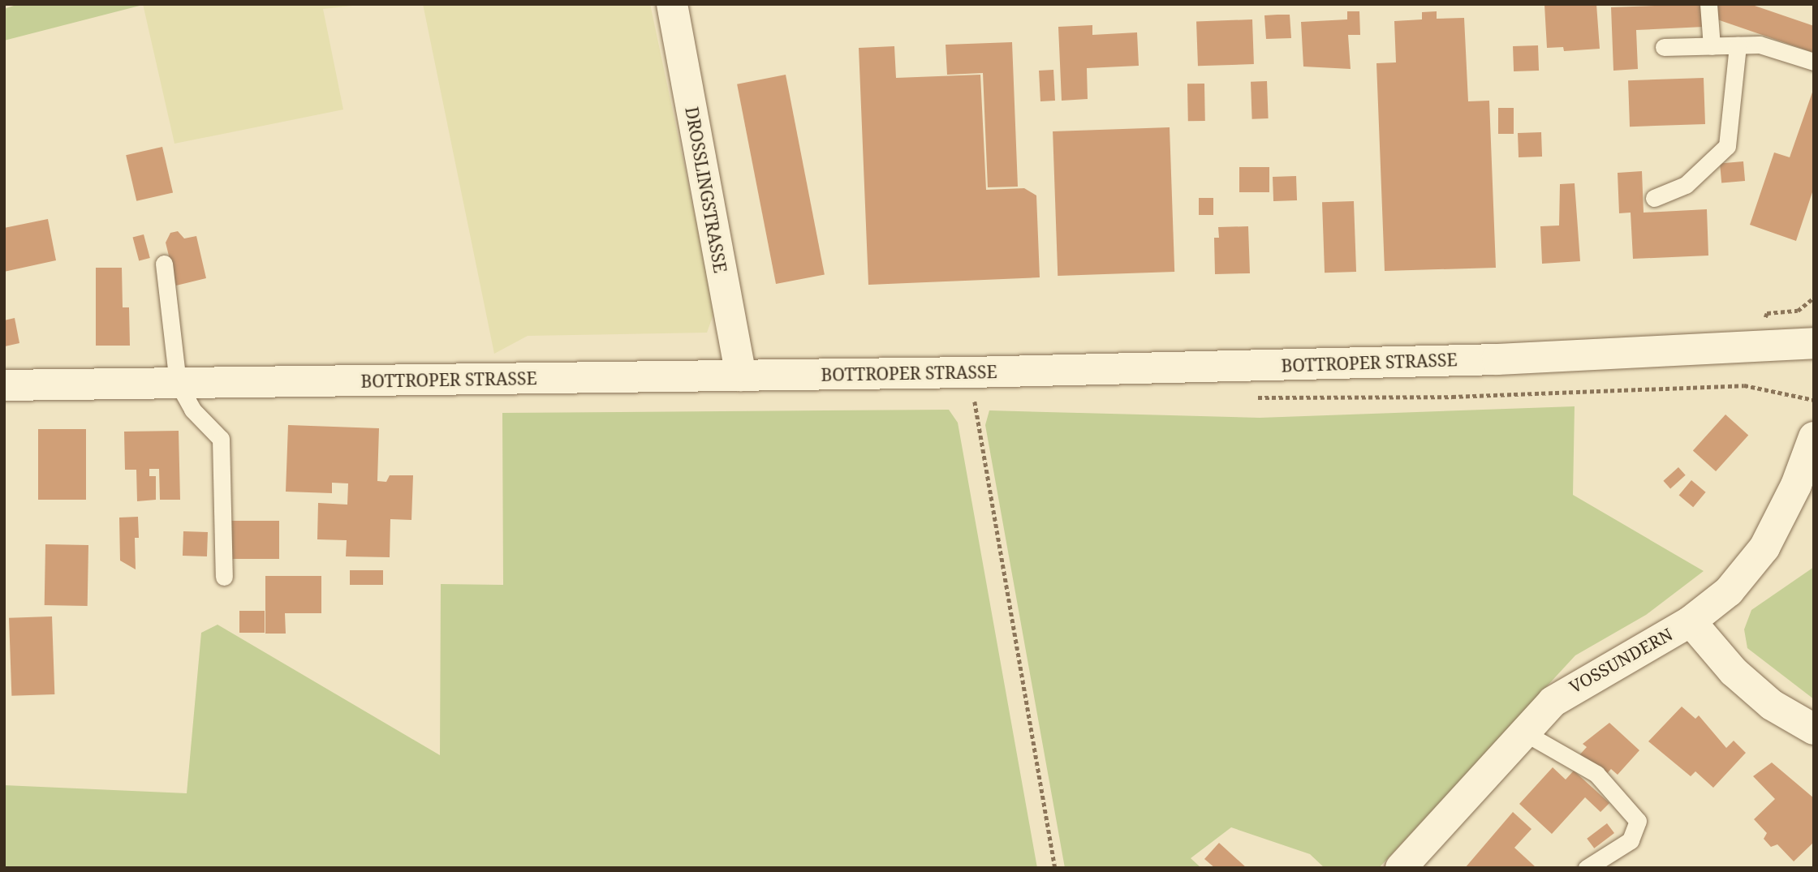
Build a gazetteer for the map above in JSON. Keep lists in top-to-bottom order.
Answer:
{
  "streets": {
    "main road": ["DROSSLINGSTRASSE", "BOTTROPER STRASSE", "VOSSUNDERN"]
  },
  "crossings": [
    ["DROSSLINGSTRASSE", "BOTTROPER STRASSE"]
  ]
}
